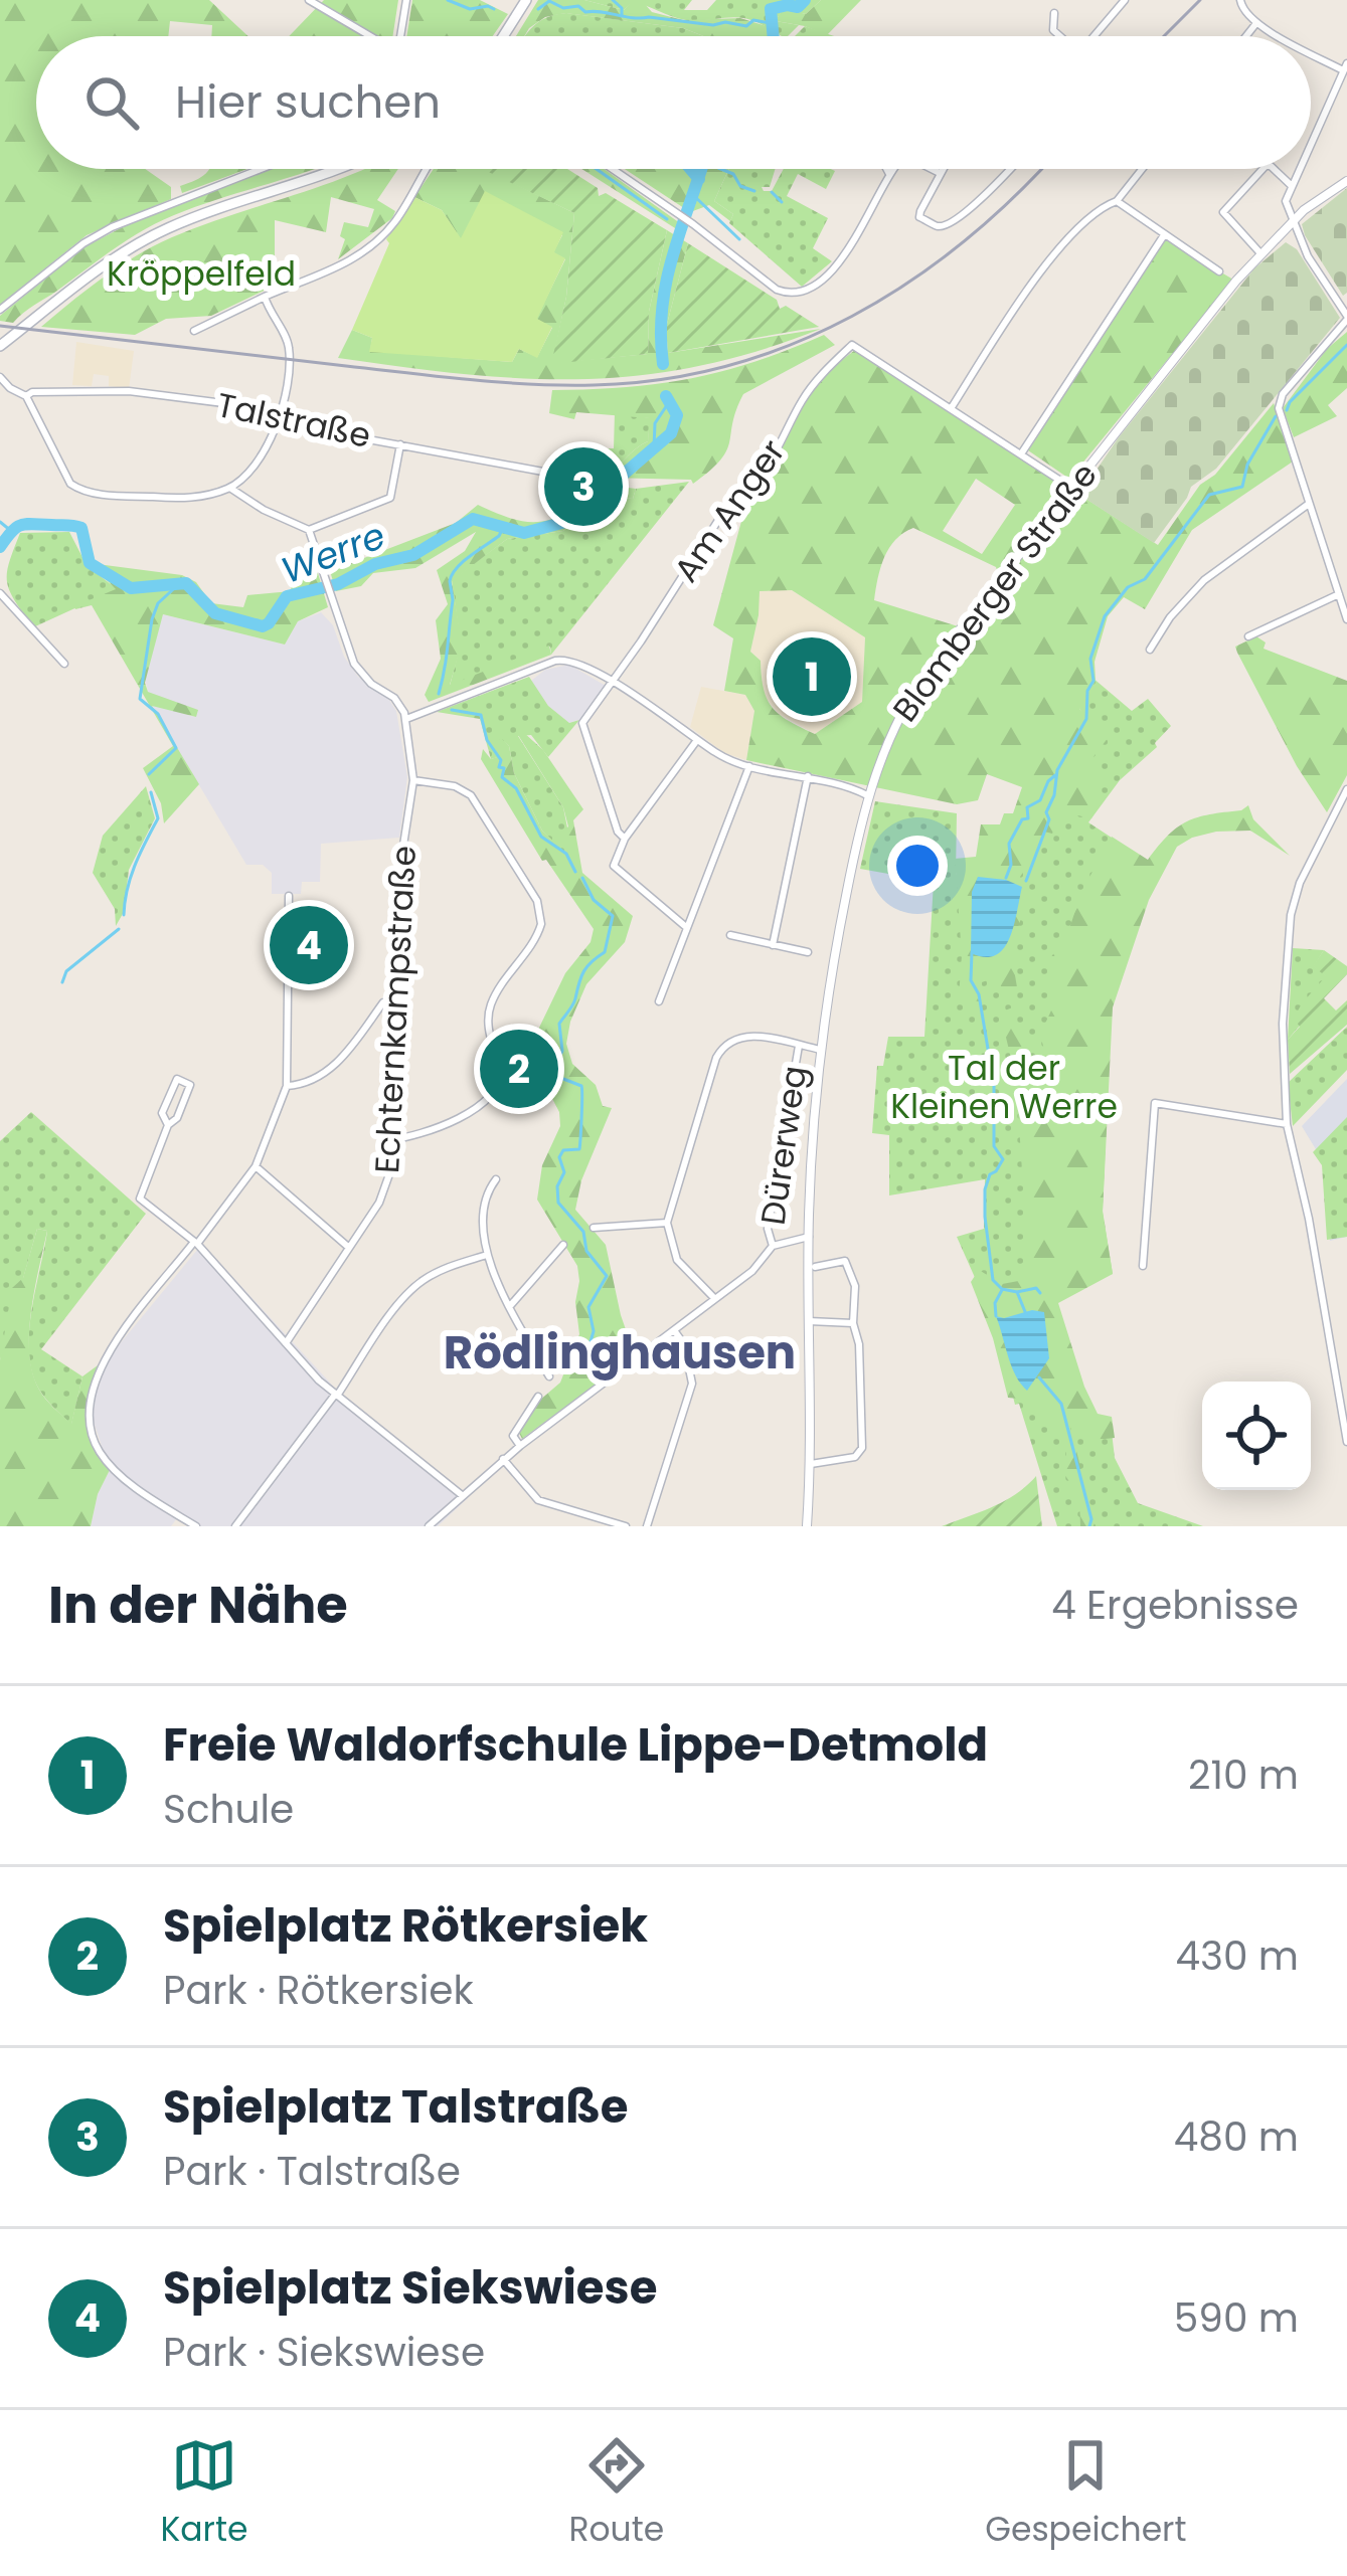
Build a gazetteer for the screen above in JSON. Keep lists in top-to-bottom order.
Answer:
{
  "streets": {
    "street": [
      "Talstraße",
      "Am Anger",
      "Blomberger Straße",
      "Echternkampstraße",
      "Dürerweg"
    ]
  },
  "districts": ["Rödlinghausen"],
  "water": ["Werre"],
  "parks": ["Kröppelfeld", "Tal der Kleinen Werre"],
  "page": {
    "search": "Hier suchen",
    "pins": [
      "3",
      "1",
      "4",
      "2"
    ],
    "heading": ["In der Nähe", "4 Ergebnisse"],
    "list": [
      {
        "mark": "1",
        "name": "Freie Waldorfschule Lippe-Detmold",
        "note": "Schule",
        "value": "210 m"
      },
      {
        "mark": "2",
        "name": "Spielplatz Rötkersiek",
        "note": "Park · Rötkersiek",
        "value": "430 m"
      },
      {
        "mark": "3",
        "name": "Spielplatz Talstraße",
        "note": "Park · Talstraße",
        "value": "480 m"
      },
      {
        "mark": "4",
        "name": "Spielplatz Siekswiese",
        "note": "Park · Siekswiese",
        "value": "590 m"
      }
    ],
    "nav": ["Karte", "Route", "Gespeichert"]
  }
}
